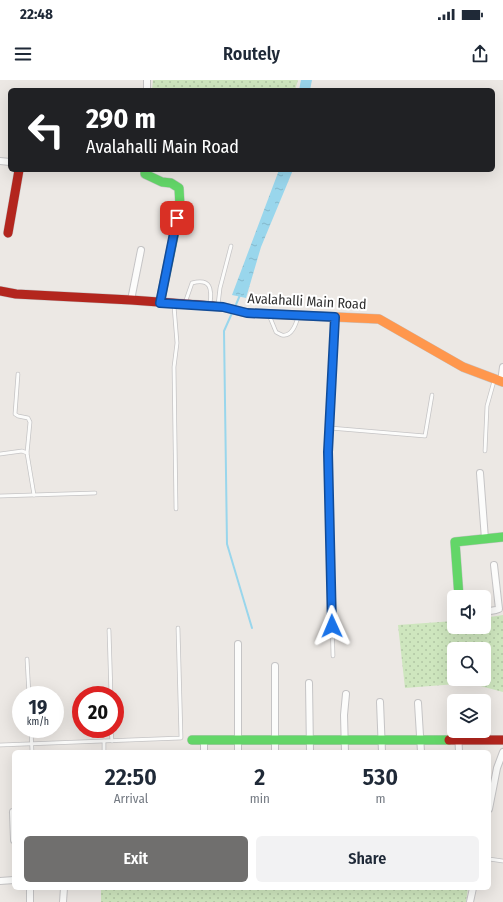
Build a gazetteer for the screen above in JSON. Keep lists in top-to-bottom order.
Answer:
{
  "streets": {
    "street": ["Avalahalli Main Road"]
  },
  "page": {
    "status": "22:48",
    "header": "Routely",
    "turn": ["290 m", "Avalahalli Main Road"],
    "speed": "19 km/h",
    "limit": "20",
    "eta": [
      "22:50",
      "Arrival",
      "2",
      "min",
      "530",
      "m"
    ],
    "buttons": ["Exit", "Share"]
  }
}
